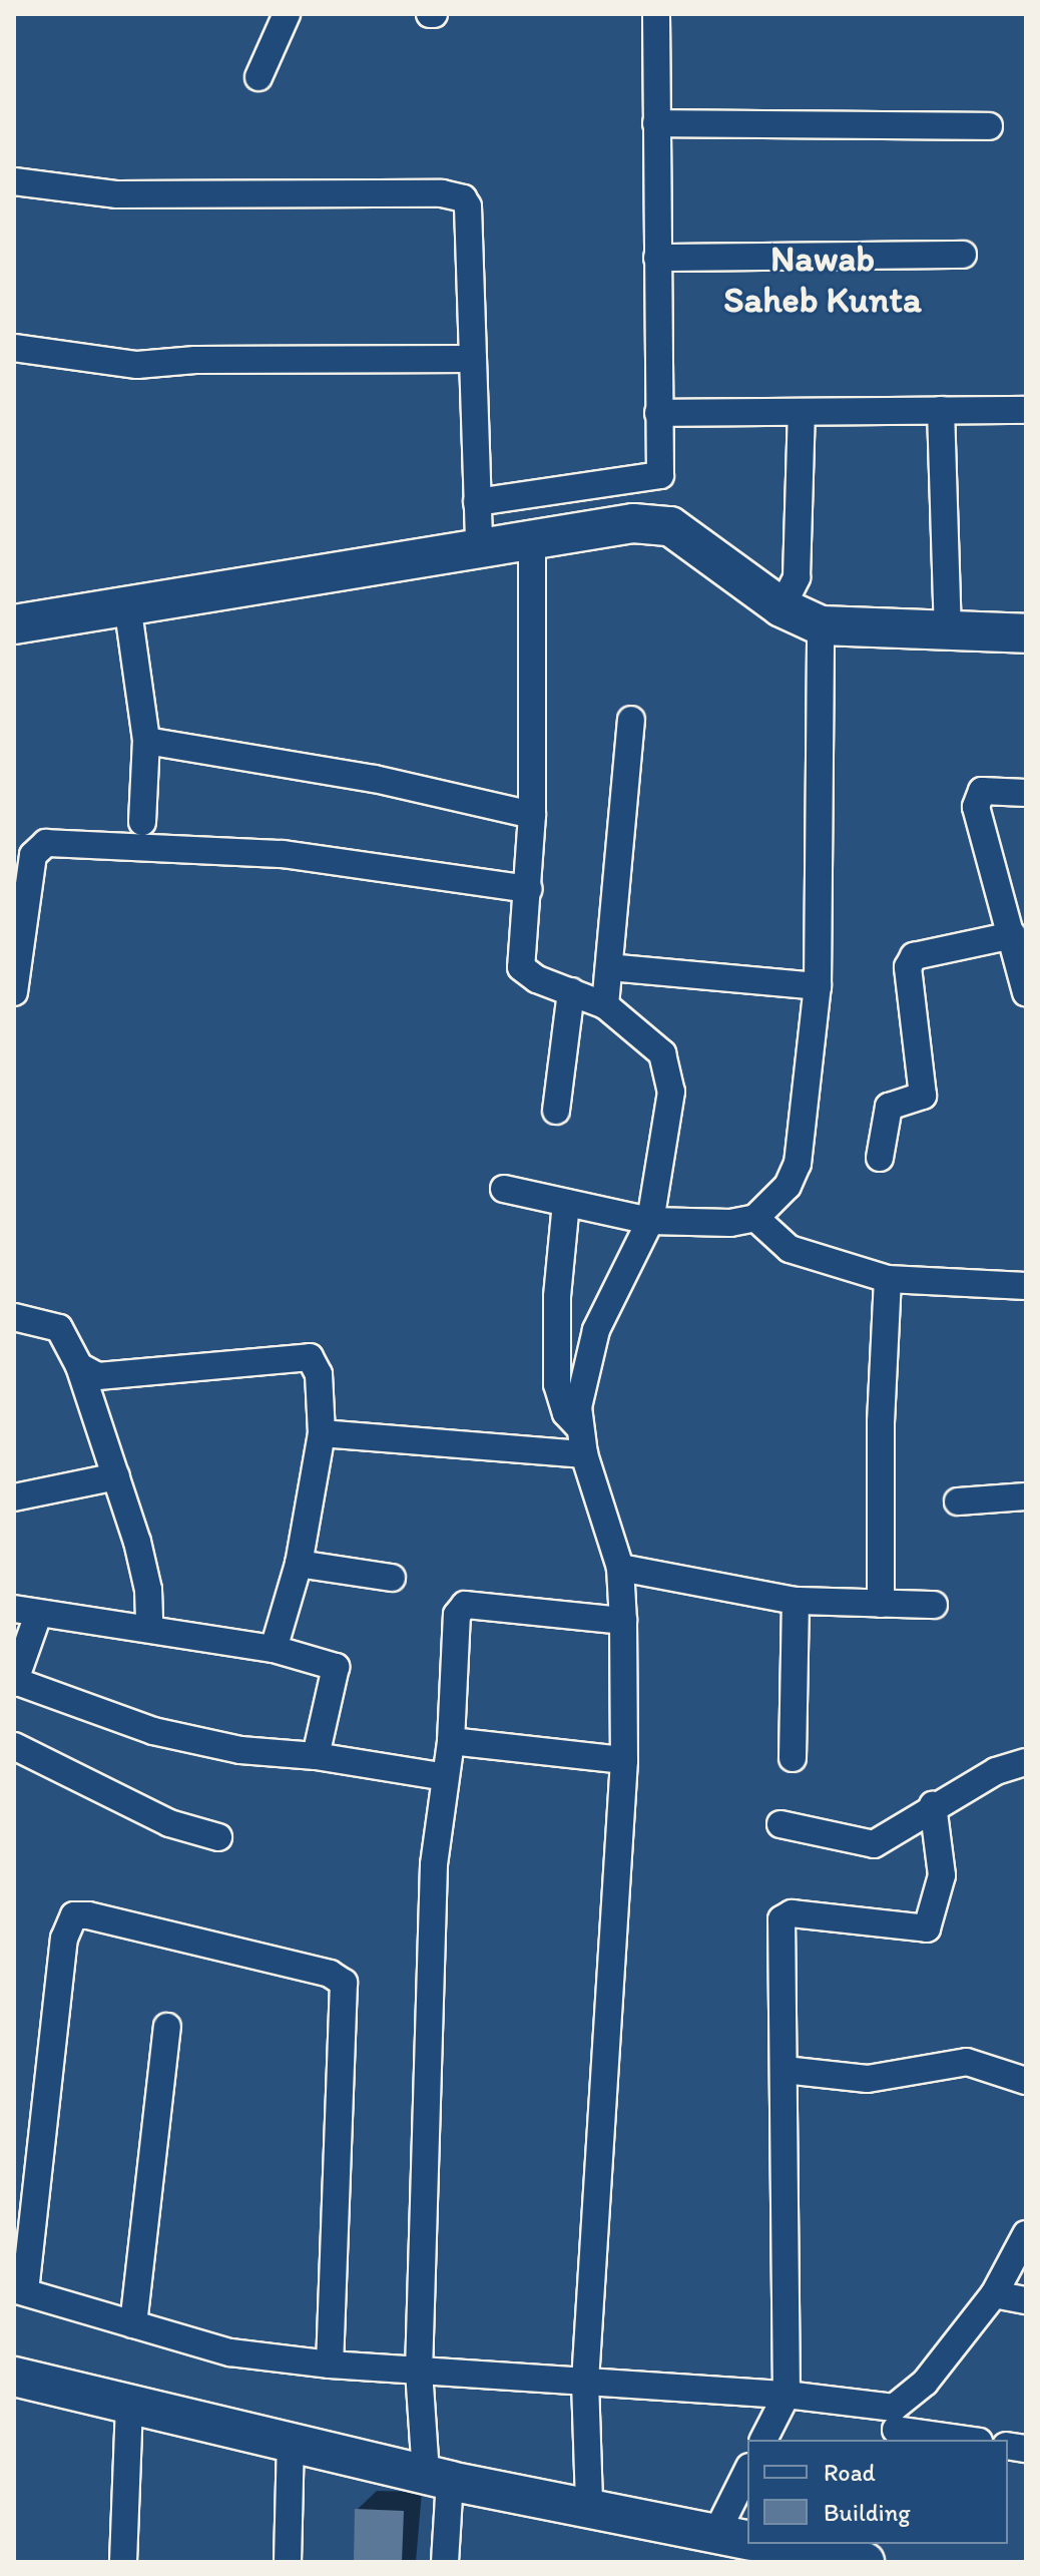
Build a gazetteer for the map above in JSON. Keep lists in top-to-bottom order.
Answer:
{
  "districts": ["Nawab Saheb Kunta"],
  "legend": ["Road", "Building"]
}
